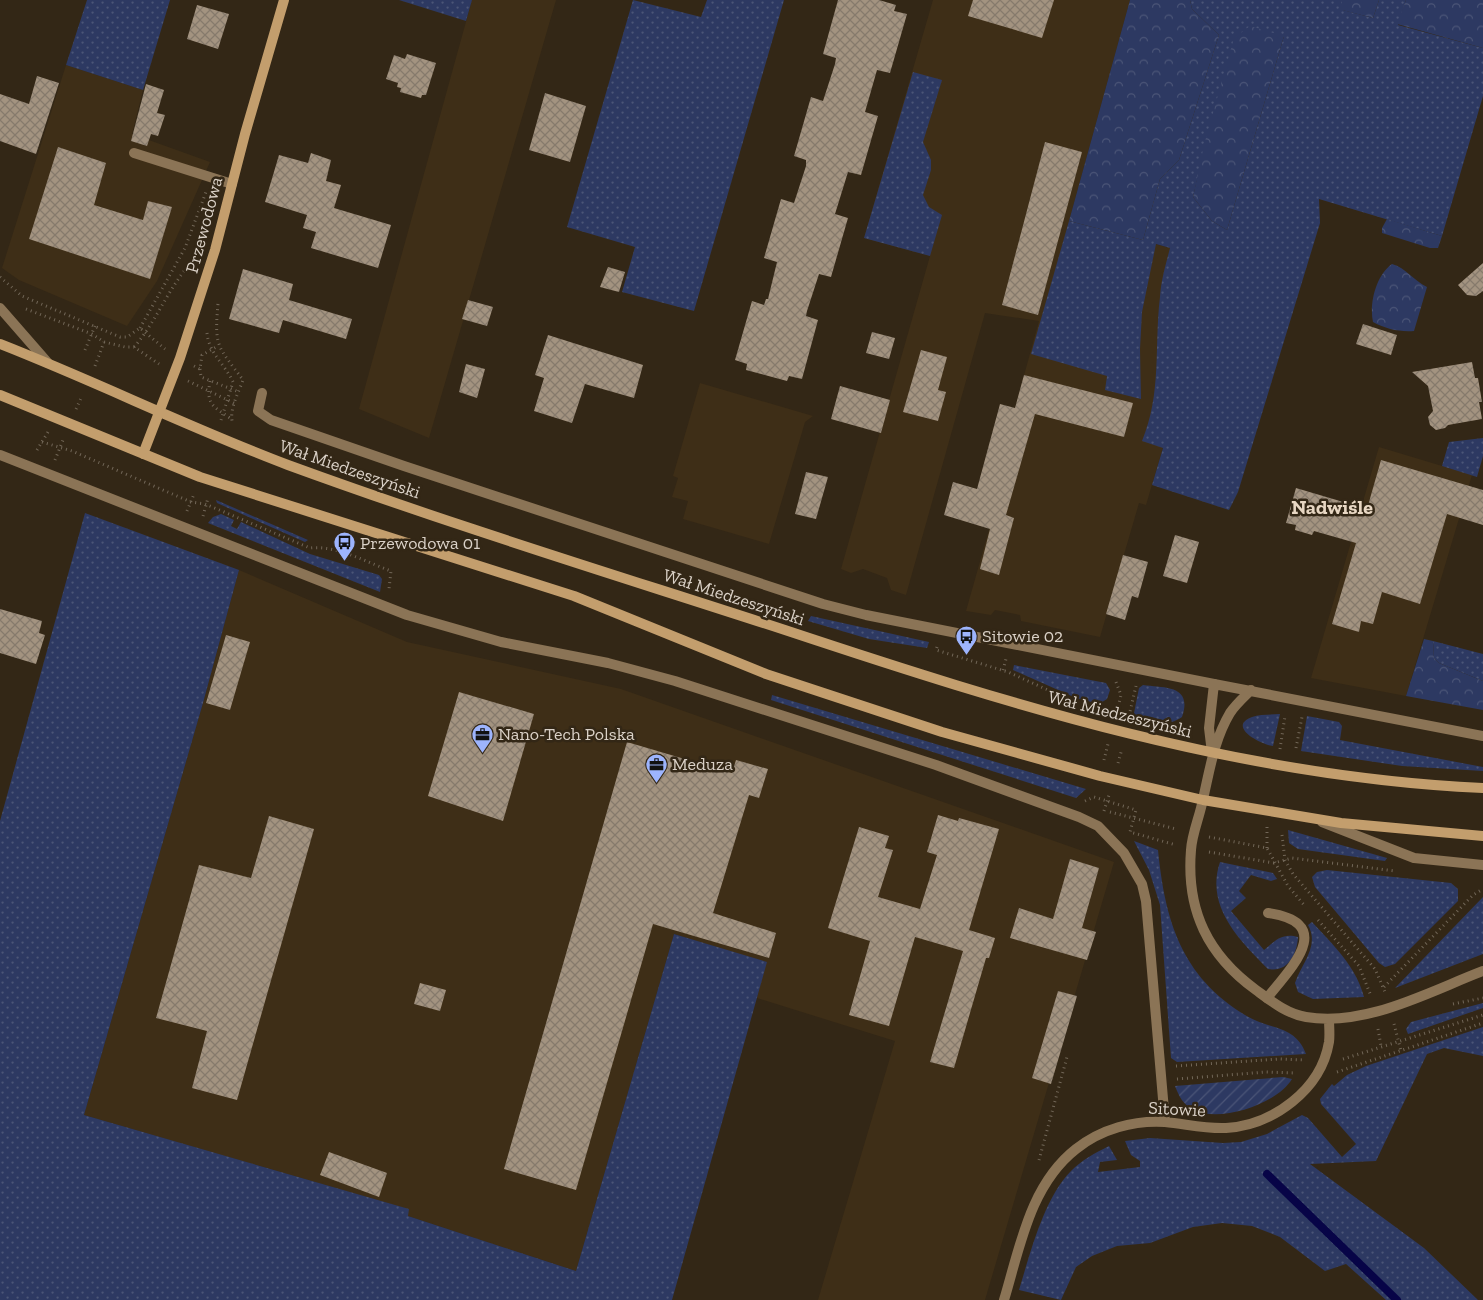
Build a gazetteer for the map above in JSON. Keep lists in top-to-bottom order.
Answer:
{
  "streets": {
    "main road": ["Przewodowa", "Wał Miedzeszyński"],
    "street": ["Sitowie"]
  },
  "crossings": [
    ["Przewodowa", "Wał Miedzeszyński"]
  ],
  "districts": ["Nadwiśle"],
  "places": {
    "bus stop": ["Przewodowa 01", "Sitowie 02"],
    "office": ["Nano-Tech Polska", "Meduza"]
  }
}
